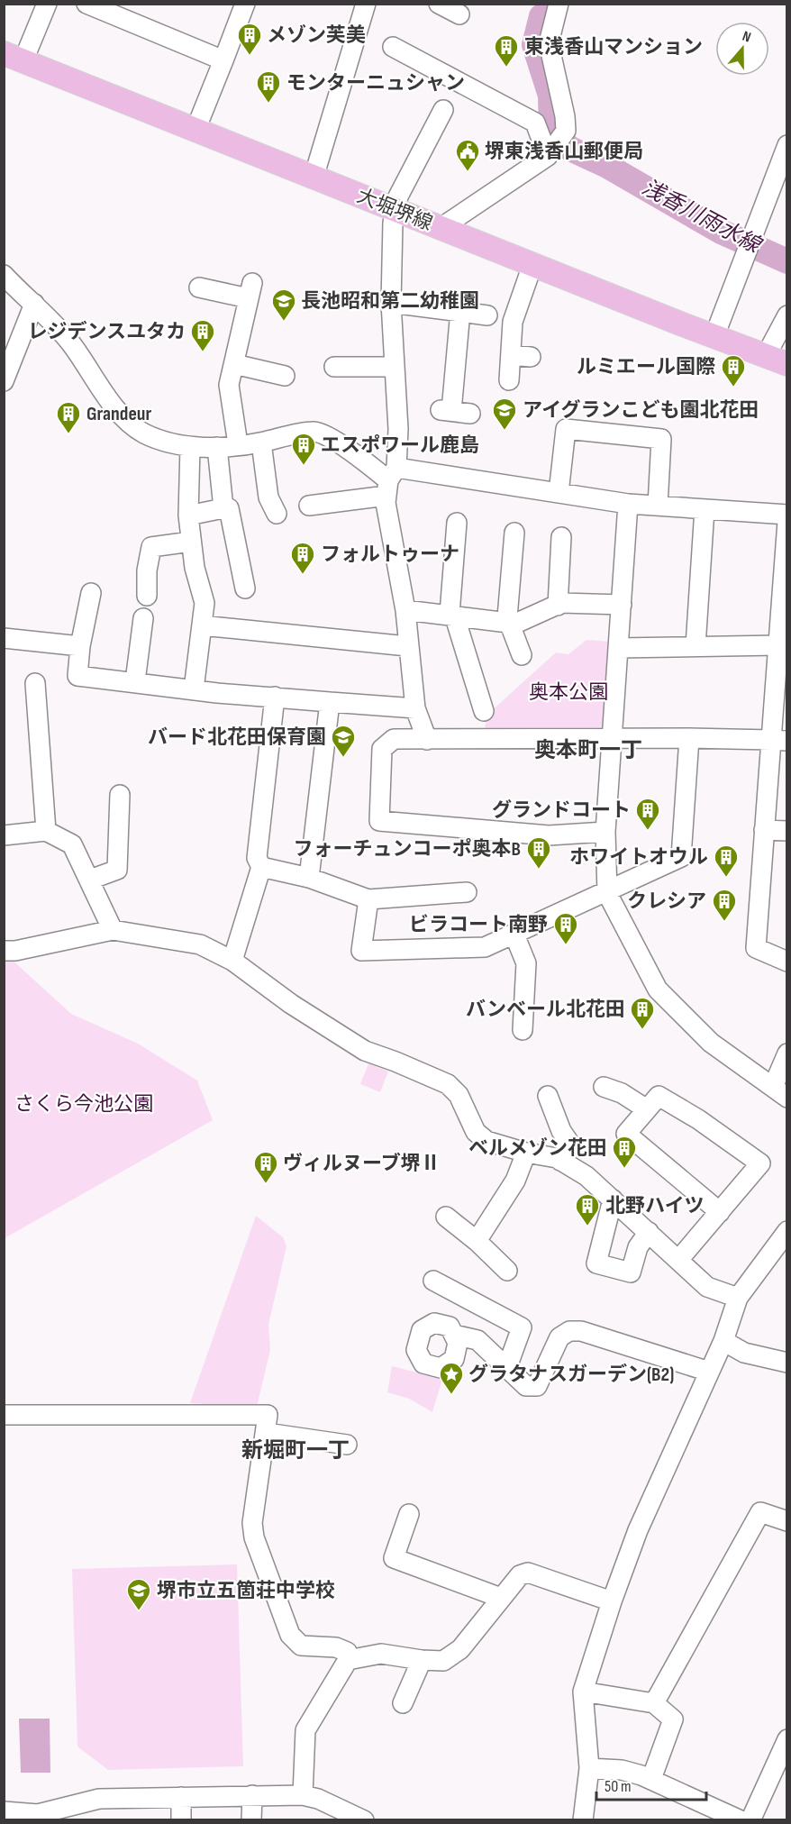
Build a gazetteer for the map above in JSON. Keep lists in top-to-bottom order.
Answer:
{
  "streets": {
    "main road": ["大堀堺線"]
  },
  "districts": ["奥本町一丁", "新堀町一丁"],
  "water": ["浅香川雨水線"],
  "parks": ["奥本公園", "さくら今池公園"],
  "places": {
    "building": [
      "メゾン芙美",
      "東浅香山マンション",
      "モンターニュシャン",
      "レジデンスユタカ",
      "ルミエール国際",
      "Grandeur",
      "エスポワール鹿島",
      "フォルトゥーナ",
      "グランドコート",
      "フォーチュンコーポ奥本B",
      "ホワイトオウル",
      "クレシア",
      "ビラコート南野",
      "バンベール北花田",
      "ベルメゾン花田",
      "ヴィルヌーブ堺Ⅱ",
      "北野ハイツ"
    ],
    "public building": ["堺東浅香山郵便局"],
    "school or university": [
      "長池昭和第二幼稚園",
      "アイグランこども園北花田",
      "バード北花田保育園",
      "堺市立五箇荘中学校"
    ],
    "place": ["グラタナスガーデン(B2)"]
  },
  "scale_bar": "50 m",
  "north": "top"
}
